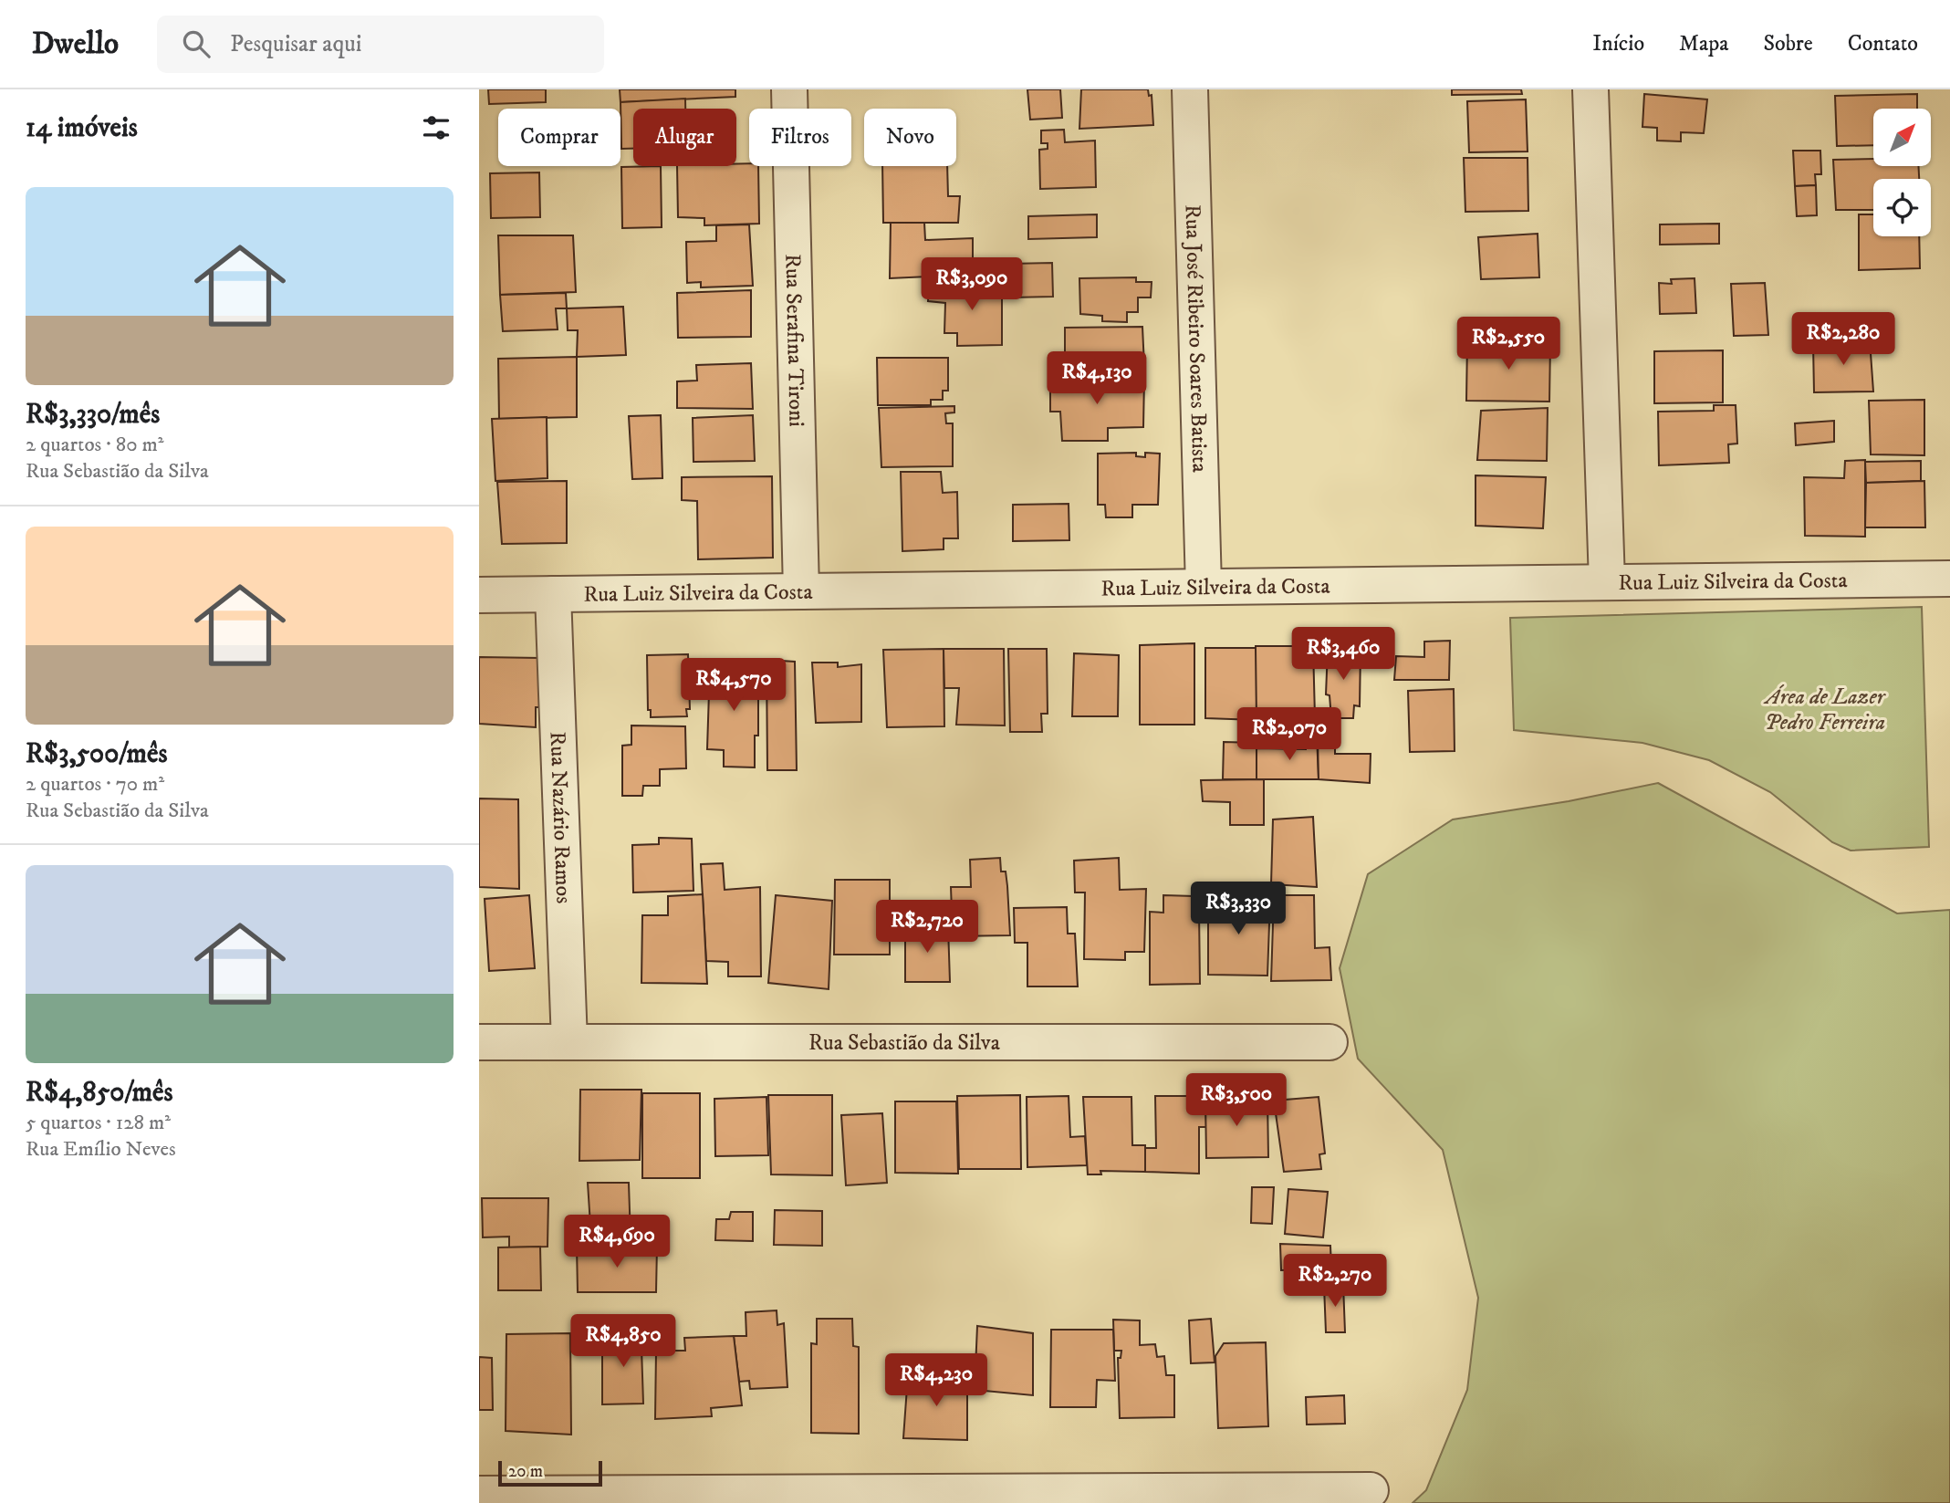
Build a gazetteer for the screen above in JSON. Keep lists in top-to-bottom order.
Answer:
{
  "streets": {
    "street": [
      "Rua José Ribeiro Soares Batista",
      "Rua Serafina Tironi",
      "Rua Luiz Silveira da Costa",
      "Rua Nazário Ramos",
      "Rua Sebastião da Silva"
    ]
  },
  "crossings": [
    ["Rua José Ribeiro Soares Batista", "Rua Luiz Silveira da Costa"],
    ["Rua Serafina Tironi", "Rua Luiz Silveira da Costa"],
    ["Rua Luiz Silveira da Costa", "Rua Nazário Ramos"],
    ["Rua Nazário Ramos", "Rua Sebastião da Silva"]
  ],
  "parks": ["Área de Lazer Pedro Ferreira"],
  "scale_bar": "20 m",
  "north": "top right",
  "page": {
    "header": "Dwello",
    "search": "Pesquisar aqui",
    "nav": [
      "Início",
      "Mapa",
      "Sobre",
      "Contato"
    ],
    "heading": "14 imóveis",
    "chip": [
      "Comprar",
      "Alugar",
      "Filtros",
      "Novo"
    ],
    "list": [
      {
        "name": "R$3,330/mês",
        "note": "2 quartos · 80 m² · Rua Sebastião da Silva"
      },
      {
        "name": "R$3,500/mês",
        "note": "2 quartos · 70 m² · Rua Sebastião da Silva"
      },
      {
        "name": "R$4,850/mês",
        "note": "5 quartos · 128 m² · Rua Emílio Neves"
      }
    ],
    "price": [
      "R$3,090",
      "R$2,280",
      "R$2,550",
      "R$4,130",
      "R$3,460",
      "R$4,570",
      "R$2,070",
      "R$3,330",
      "R$2,720",
      "R$3,500",
      "R$4,690",
      "R$2,270",
      "R$4,850",
      "R$4,230"
    ],
    "scale": "20 m"
  }
}
